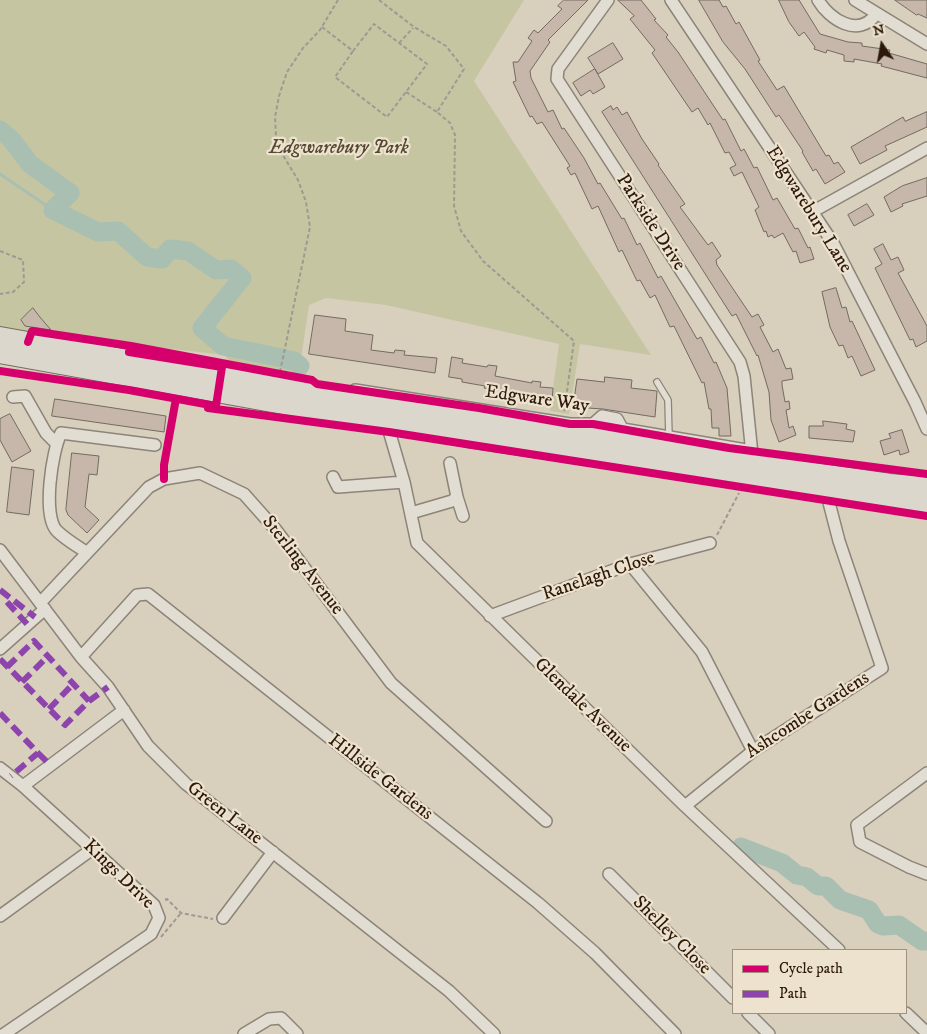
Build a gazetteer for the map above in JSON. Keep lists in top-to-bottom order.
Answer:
{
  "streets": {
    "highway": ["Edgware Way"],
    "street": [
      "Edgwarebury Lane",
      "Parkside Drive",
      "Sterling Avenue",
      "Ranelagh Close",
      "Glendale Avenue",
      "Ashcombe Gardens",
      "Hillside Gardens",
      "Green Lane",
      "Kings Drive",
      "Shelley Close"
    ]
  },
  "crossings": [
    ["Parkside Drive", "Edgware Way"],
    ["Sterling Avenue", "Green Lane"],
    ["Ranelagh Close", "Glendale Avenue"],
    ["Glendale Avenue", "Ashcombe Gardens"],
    ["Hillside Gardens", "Green Lane"]
  ],
  "parks": ["Edgwarebury Park"],
  "legend": ["Cycle path", "Path"],
  "north": "top"
}
